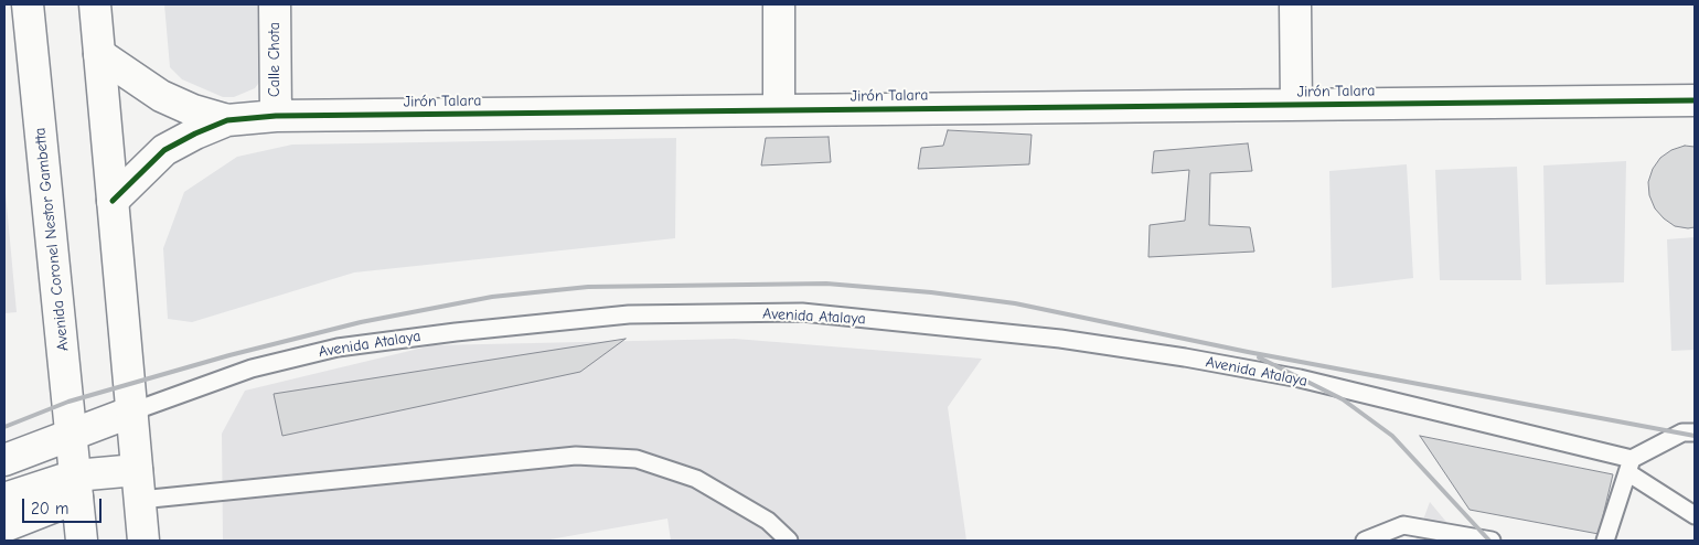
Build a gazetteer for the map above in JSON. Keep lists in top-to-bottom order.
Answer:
{
  "streets": {
    "street": [
      "Calle Chota",
      "Jirón Talara",
      "Avenida Coronel Nestor Gambetta",
      "Avenida Atalaya"
    ]
  },
  "crossings": [
    ["Calle Chota", "Jirón Talara"],
    ["Avenida Coronel Nestor Gambetta", "Avenida Atalaya"]
  ],
  "scale_bar": "20 m"
}
